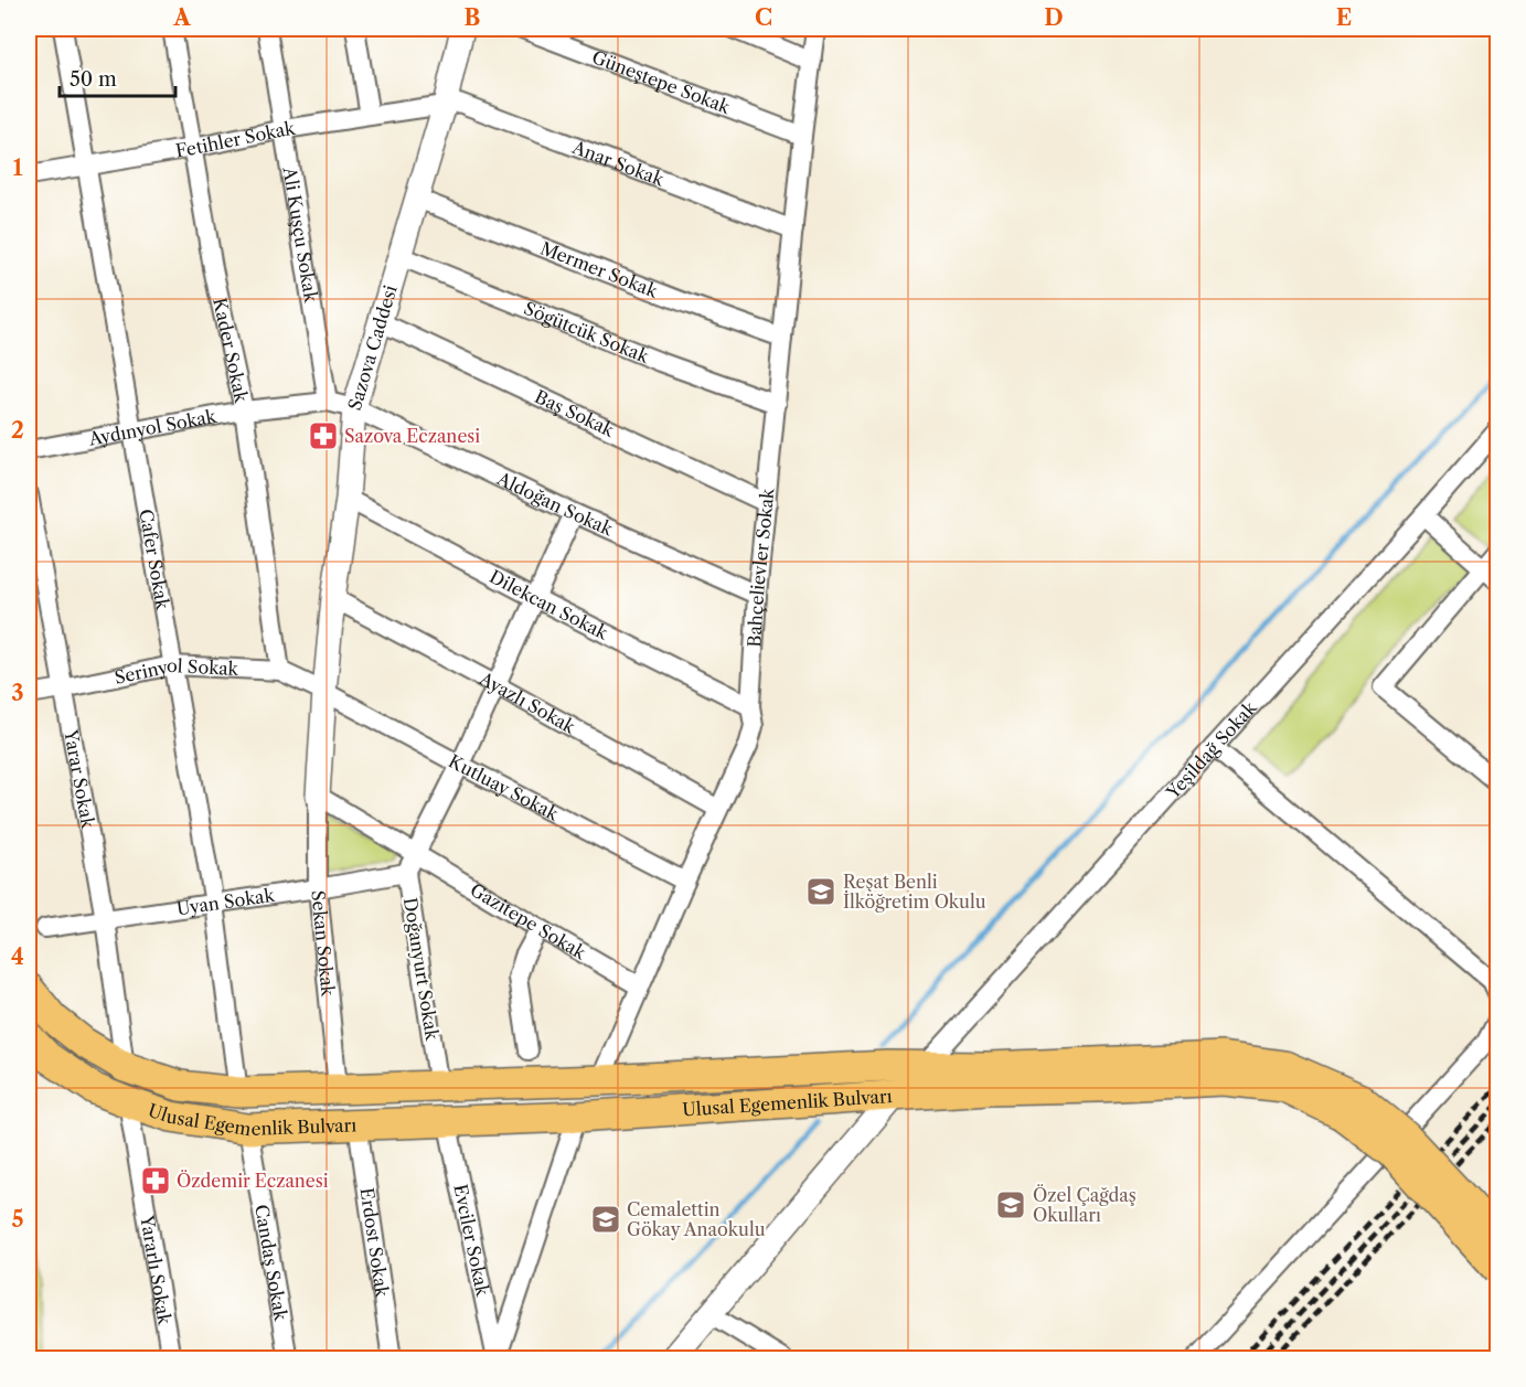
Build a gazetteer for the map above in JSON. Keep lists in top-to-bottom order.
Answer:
{
  "streets": {
    "main road": ["Ulusal Egemenlik Bulvarı"],
    "street": [
      "Güneştepe Sokak",
      "Fetihler Sokak",
      "Anar Sokak",
      "Ali Kuşçu Sokak",
      "Mermer Sokak",
      "Sögütcük Sokak",
      "Kader Sokak",
      "Sazova Caddesi",
      "Baş Sokak",
      "Aydınyol Sokak",
      "Aldoğan Sokak",
      "Cafer Sokak",
      "Bahçelievler Sokak",
      "Dilekcan Sokak",
      "Serinyol Sokak",
      "Ayazlı Sokak",
      "Yeşildağ Sokak",
      "Yarar Sokak",
      "Kutluay Sokak",
      "Uyan Sokak",
      "Gazitepe Sokak",
      "Sekan Sokak",
      "Doğanyurt Sokak",
      "Evciler Sokak",
      "Erdost Sokak",
      "Candaş Sokak",
      "Yararlı Sokak"
    ]
  },
  "crossings": [
    ["Güneştepe Sokak", "Bahçelievler Sokak"],
    ["Fetihler Sokak", "Anar Sokak"],
    ["Fetihler Sokak", "Ali Kuşçu Sokak"],
    ["Fetihler Sokak", "Kader Sokak"],
    ["Fetihler Sokak", "Sazova Caddesi"],
    ["Fetihler Sokak", "Cafer Sokak"],
    ["Anar Sokak", "Sazova Caddesi"],
    ["Anar Sokak", "Bahçelievler Sokak"],
    ["Ali Kuşçu Sokak", "Aydınyol Sokak"],
    ["Mermer Sokak", "Sazova Caddesi"],
    ["Mermer Sokak", "Bahçelievler Sokak"],
    ["Sögütcük Sokak", "Sazova Caddesi"],
    ["Sögütcük Sokak", "Bahçelievler Sokak"],
    ["Kader Sokak", "Aydınyol Sokak"],
    ["Kader Sokak", "Serinyol Sokak"],
    ["Sazova Caddesi", "Baş Sokak"],
    ["Sazova Caddesi", "Aydınyol Sokak"],
    ["Sazova Caddesi", "Aldoğan Sokak"],
    ["Sazova Caddesi", "Dilekcan Sokak"],
    ["Sazova Caddesi", "Serinyol Sokak"],
    ["Sazova Caddesi", "Ayazlı Sokak"],
    ["Sazova Caddesi", "Kutluay Sokak"],
    ["Sazova Caddesi", "Gazitepe Sokak"],
    ["Sazova Caddesi", "Sekan Sokak"],
    ["Baş Sokak", "Bahçelievler Sokak"],
    ["Aydınyol Sokak", "Aldoğan Sokak"],
    ["Aydınyol Sokak", "Cafer Sokak"],
    ["Aldoğan Sokak", "Bahçelievler Sokak"],
    ["Aldoğan Sokak", "Doğanyurt Sokak"],
    ["Cafer Sokak", "Serinyol Sokak"],
    ["Cafer Sokak", "Uyan Sokak"],
    ["Cafer Sokak", "Ulusal Egemenlik Bulvarı"],
    ["Bahçelievler Sokak", "Dilekcan Sokak"],
    ["Bahçelievler Sokak", "Ayazlı Sokak"],
    ["Bahçelievler Sokak", "Kutluay Sokak"],
    ["Bahçelievler Sokak", "Gazitepe Sokak"],
    ["Bahçelievler Sokak", "Ulusal Egemenlik Bulvarı"],
    ["Dilekcan Sokak", "Doğanyurt Sokak"],
    ["Serinyol Sokak", "Yarar Sokak"],
    ["Serinyol Sokak", "Kutluay Sokak"],
    ["Ayazlı Sokak", "Doğanyurt Sokak"],
    ["Yeşildağ Sokak", "Ulusal Egemenlik Bulvarı"],
    ["Yarar Sokak", "Uyan Sokak"],
    ["Yarar Sokak", "Ulusal Egemenlik Bulvarı"],
    ["Kutluay Sokak", "Doğanyurt Sokak"],
    ["Uyan Sokak", "Sekan Sokak"],
    ["Uyan Sokak", "Doğanyurt Sokak"],
    ["Gazitepe Sokak", "Sekan Sokak"],
    ["Gazitepe Sokak", "Doğanyurt Sokak"],
    ["Sekan Sokak", "Ulusal Egemenlik Bulvarı"],
    ["Doğanyurt Sokak", "Ulusal Egemenlik Bulvarı"],
    ["Ulusal Egemenlik Bulvarı", "Evciler Sokak"],
    ["Ulusal Egemenlik Bulvarı", "Erdost Sokak"],
    ["Ulusal Egemenlik Bulvarı", "Candaş Sokak"],
    ["Ulusal Egemenlik Bulvarı", "Yararlı Sokak"]
  ],
  "places": {
    "pharmacy": ["Sazova Eczanesi", "Özdemir Eczanesi"],
    "school or university": ["Reşat Benli İlköğretim Okulu", "Özel Çağdaş Okulları", "Cemalettin Gökay Anaokulu"]
  },
  "scale_bar": "50 m",
  "grid": {
    "columns": [
      "A",
      "B",
      "C",
      "D",
      "E"
    ],
    "rows": [
      "1",
      "2",
      "3",
      "4",
      "5"
    ]
  }
}
